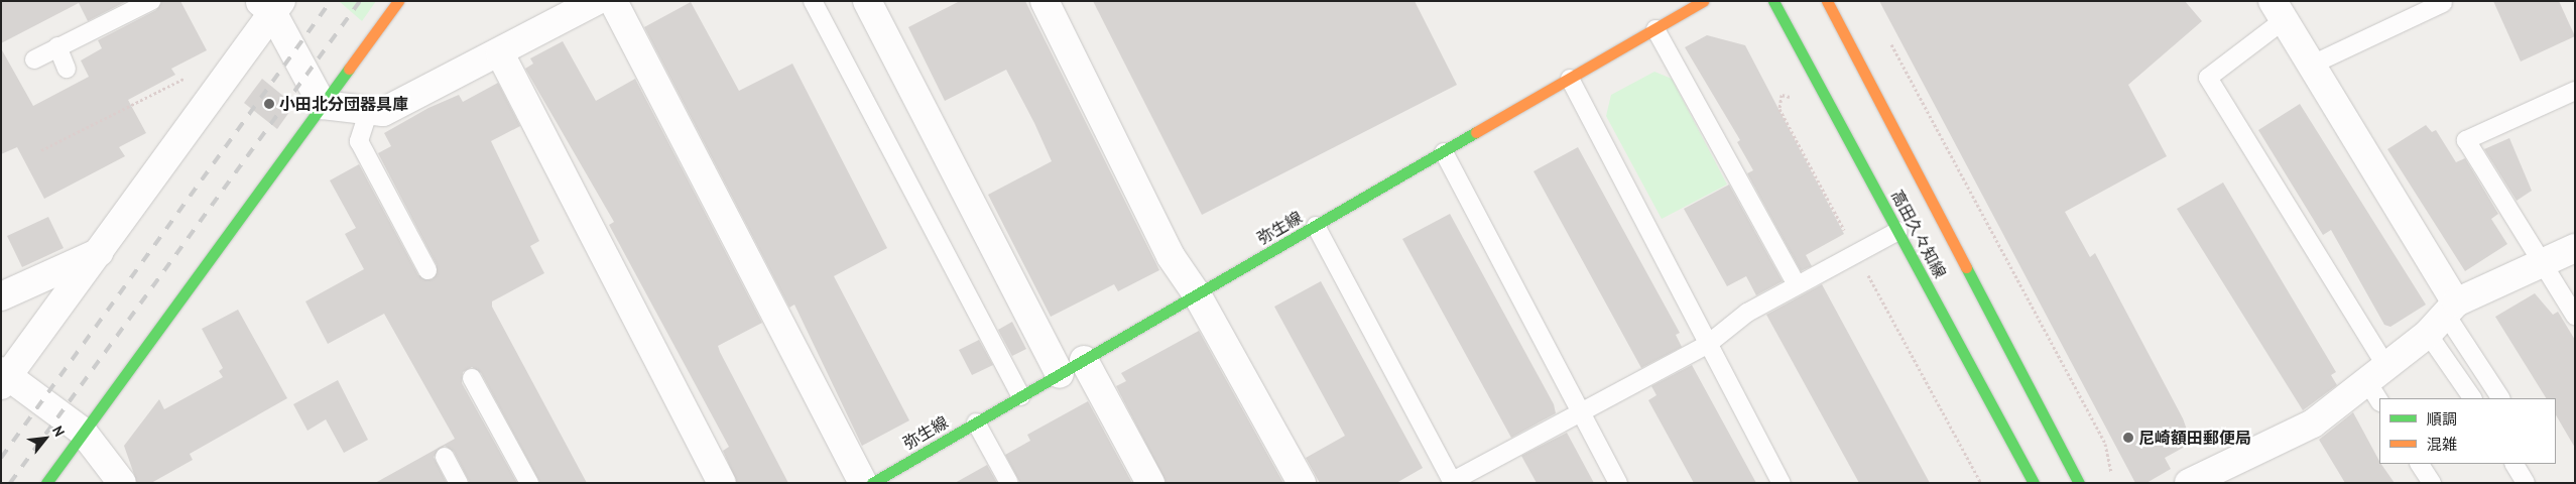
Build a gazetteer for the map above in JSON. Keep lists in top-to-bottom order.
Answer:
{
  "streets": {
    "street": ["弥生線", "高田久々知線"]
  },
  "places": ["小田北分団器具庫", "尼崎額田郵便局"],
  "legend": ["順調", "混雑"],
  "north": "top right"
}
